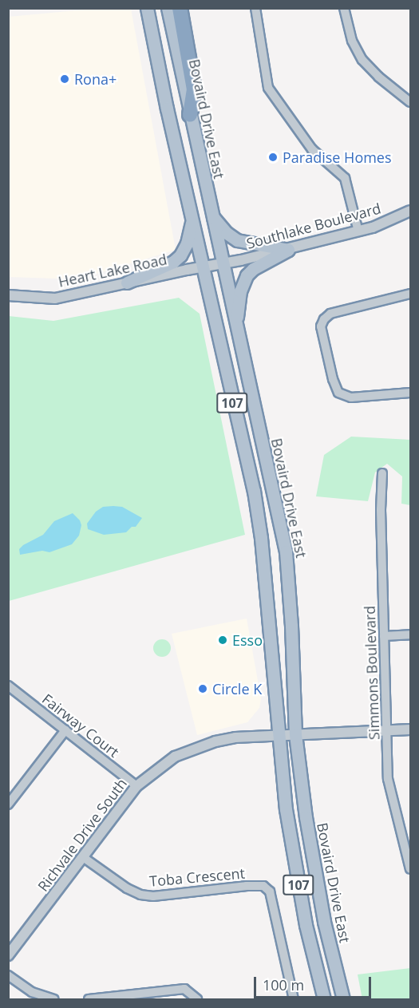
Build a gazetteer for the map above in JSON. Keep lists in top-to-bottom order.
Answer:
{
  "streets": {
    "main road": ["Bovaird Drive East", "107"],
    "street": [
      "Southlake Boulevard",
      "Heart Lake Road",
      "Simmons Boulevard",
      "Fairway Court",
      "Richvale Drive South",
      "Toba Crescent"
    ]
  },
  "crossings": [
    ["Bovaird Drive East", "Southlake Boulevard"],
    ["Bovaird Drive East", "Heart Lake Road"],
    ["Bovaird Drive East", "Richvale Drive South"],
    ["Southlake Boulevard", "Heart Lake Road"],
    ["Heart Lake Road", "107"],
    ["107", "Richvale Drive South"],
    ["Simmons Boulevard", "Richvale Drive South"],
    ["Fairway Court", "Richvale Drive South"],
    ["Richvale Drive South", "Toba Crescent"]
  ],
  "places": [
    "Rona+",
    "Paradise Homes",
    "Esso",
    "Circle K"
  ],
  "scale_bar": "100 m"
}
